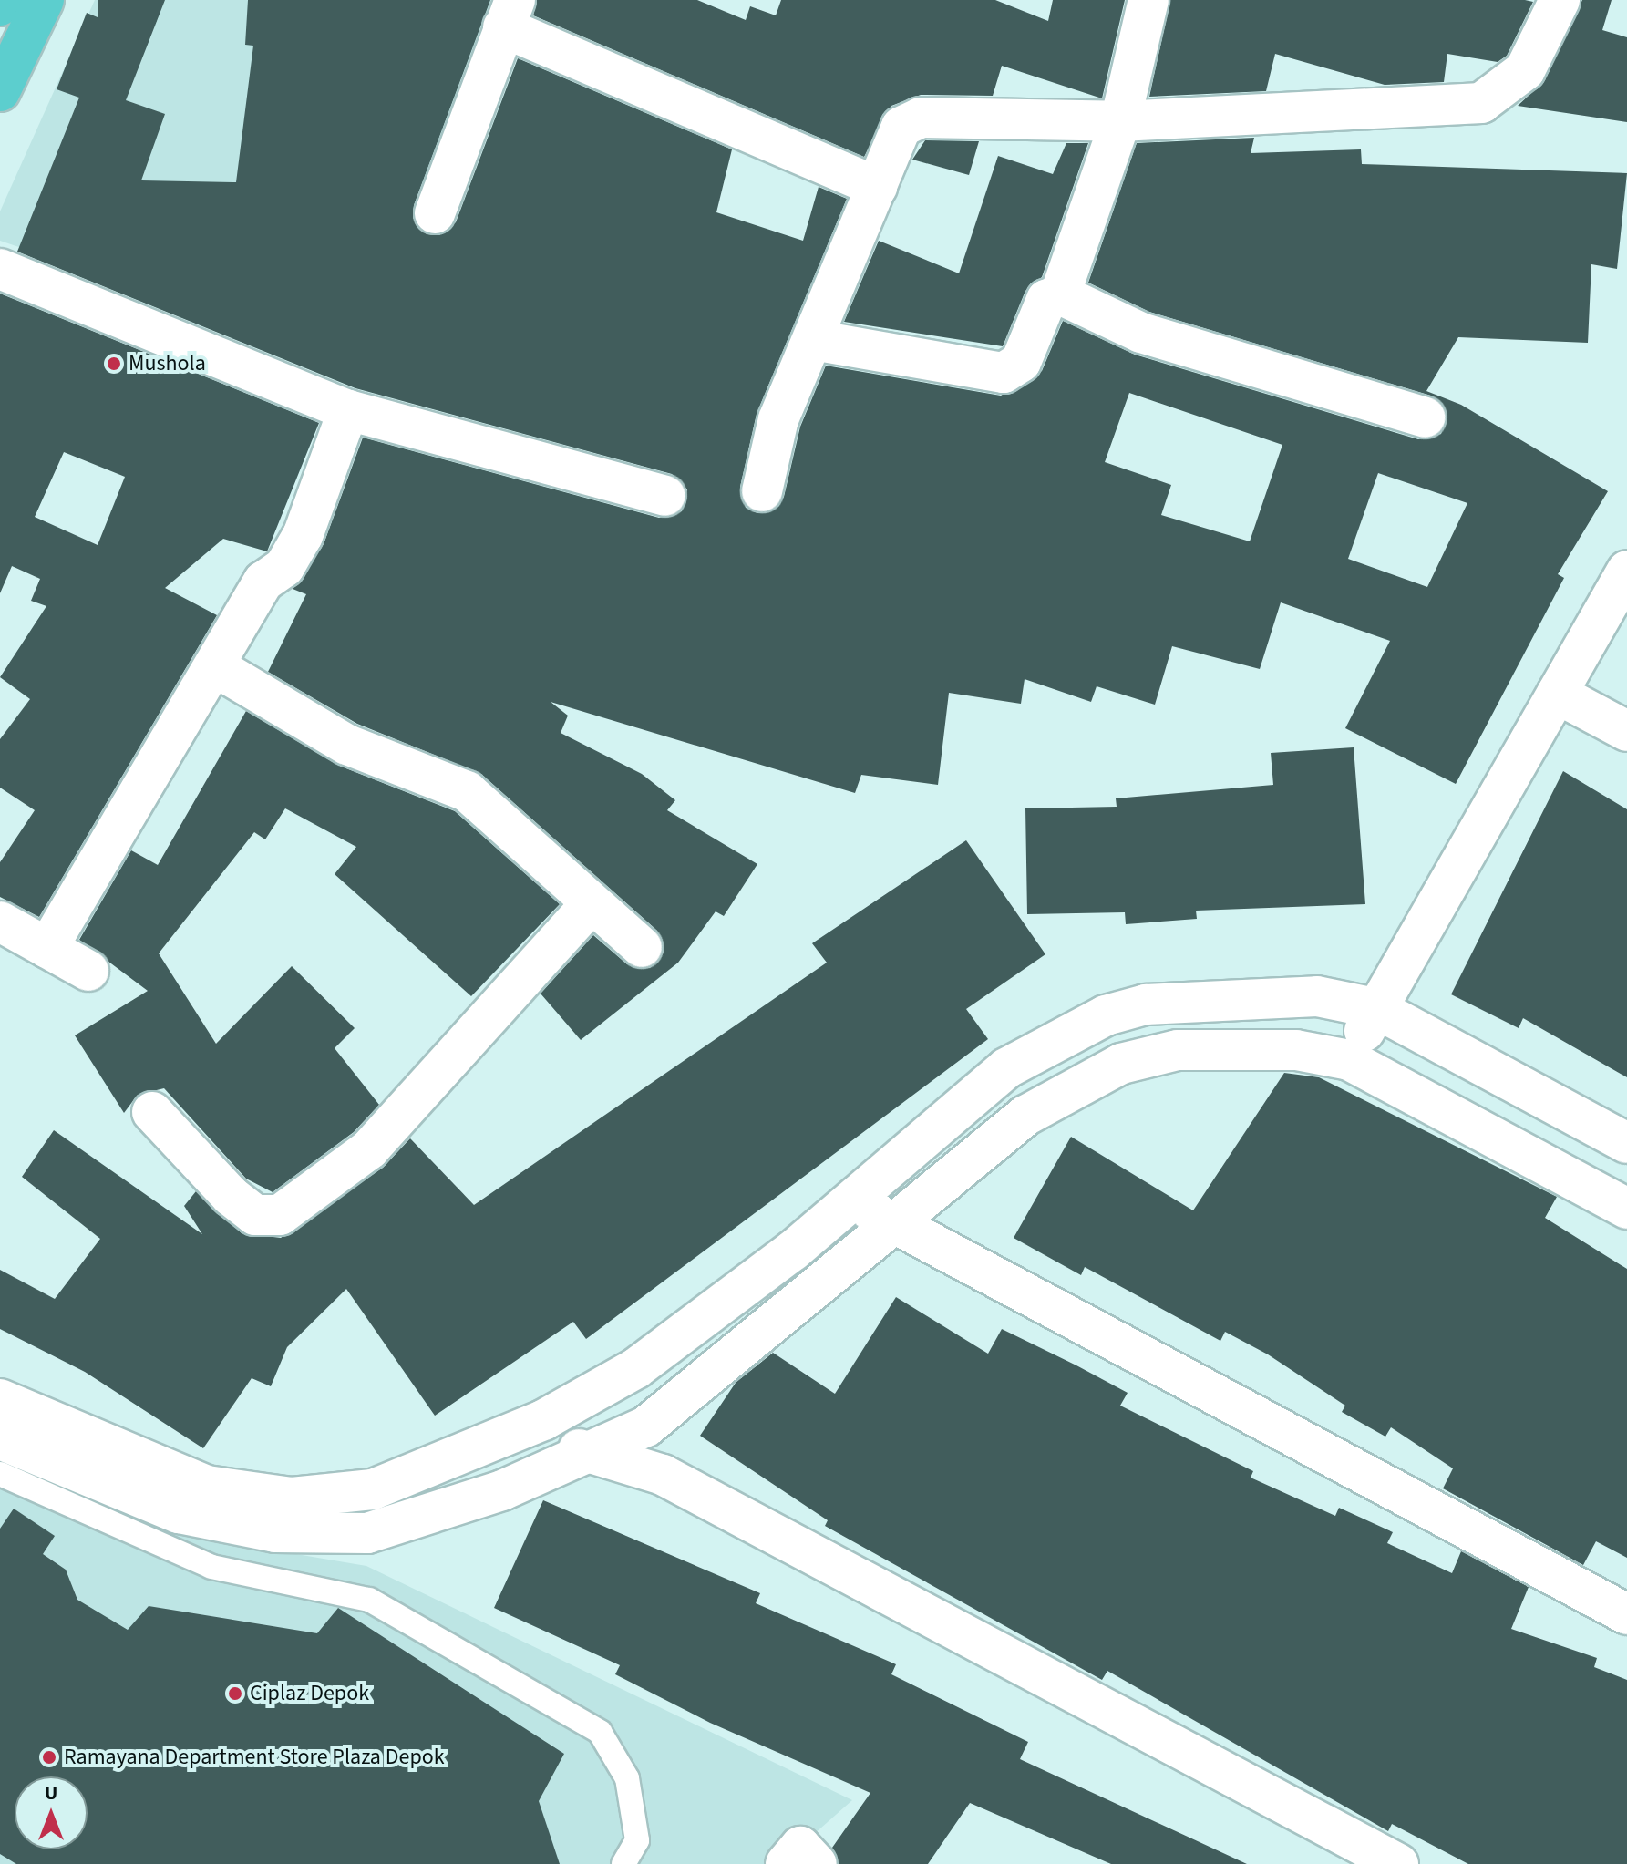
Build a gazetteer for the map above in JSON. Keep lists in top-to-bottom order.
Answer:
{
  "places": ["Mushola", "Ciplaz Depok", "Ramayana Department Store Plaza Depok"],
  "north": "top"
}
